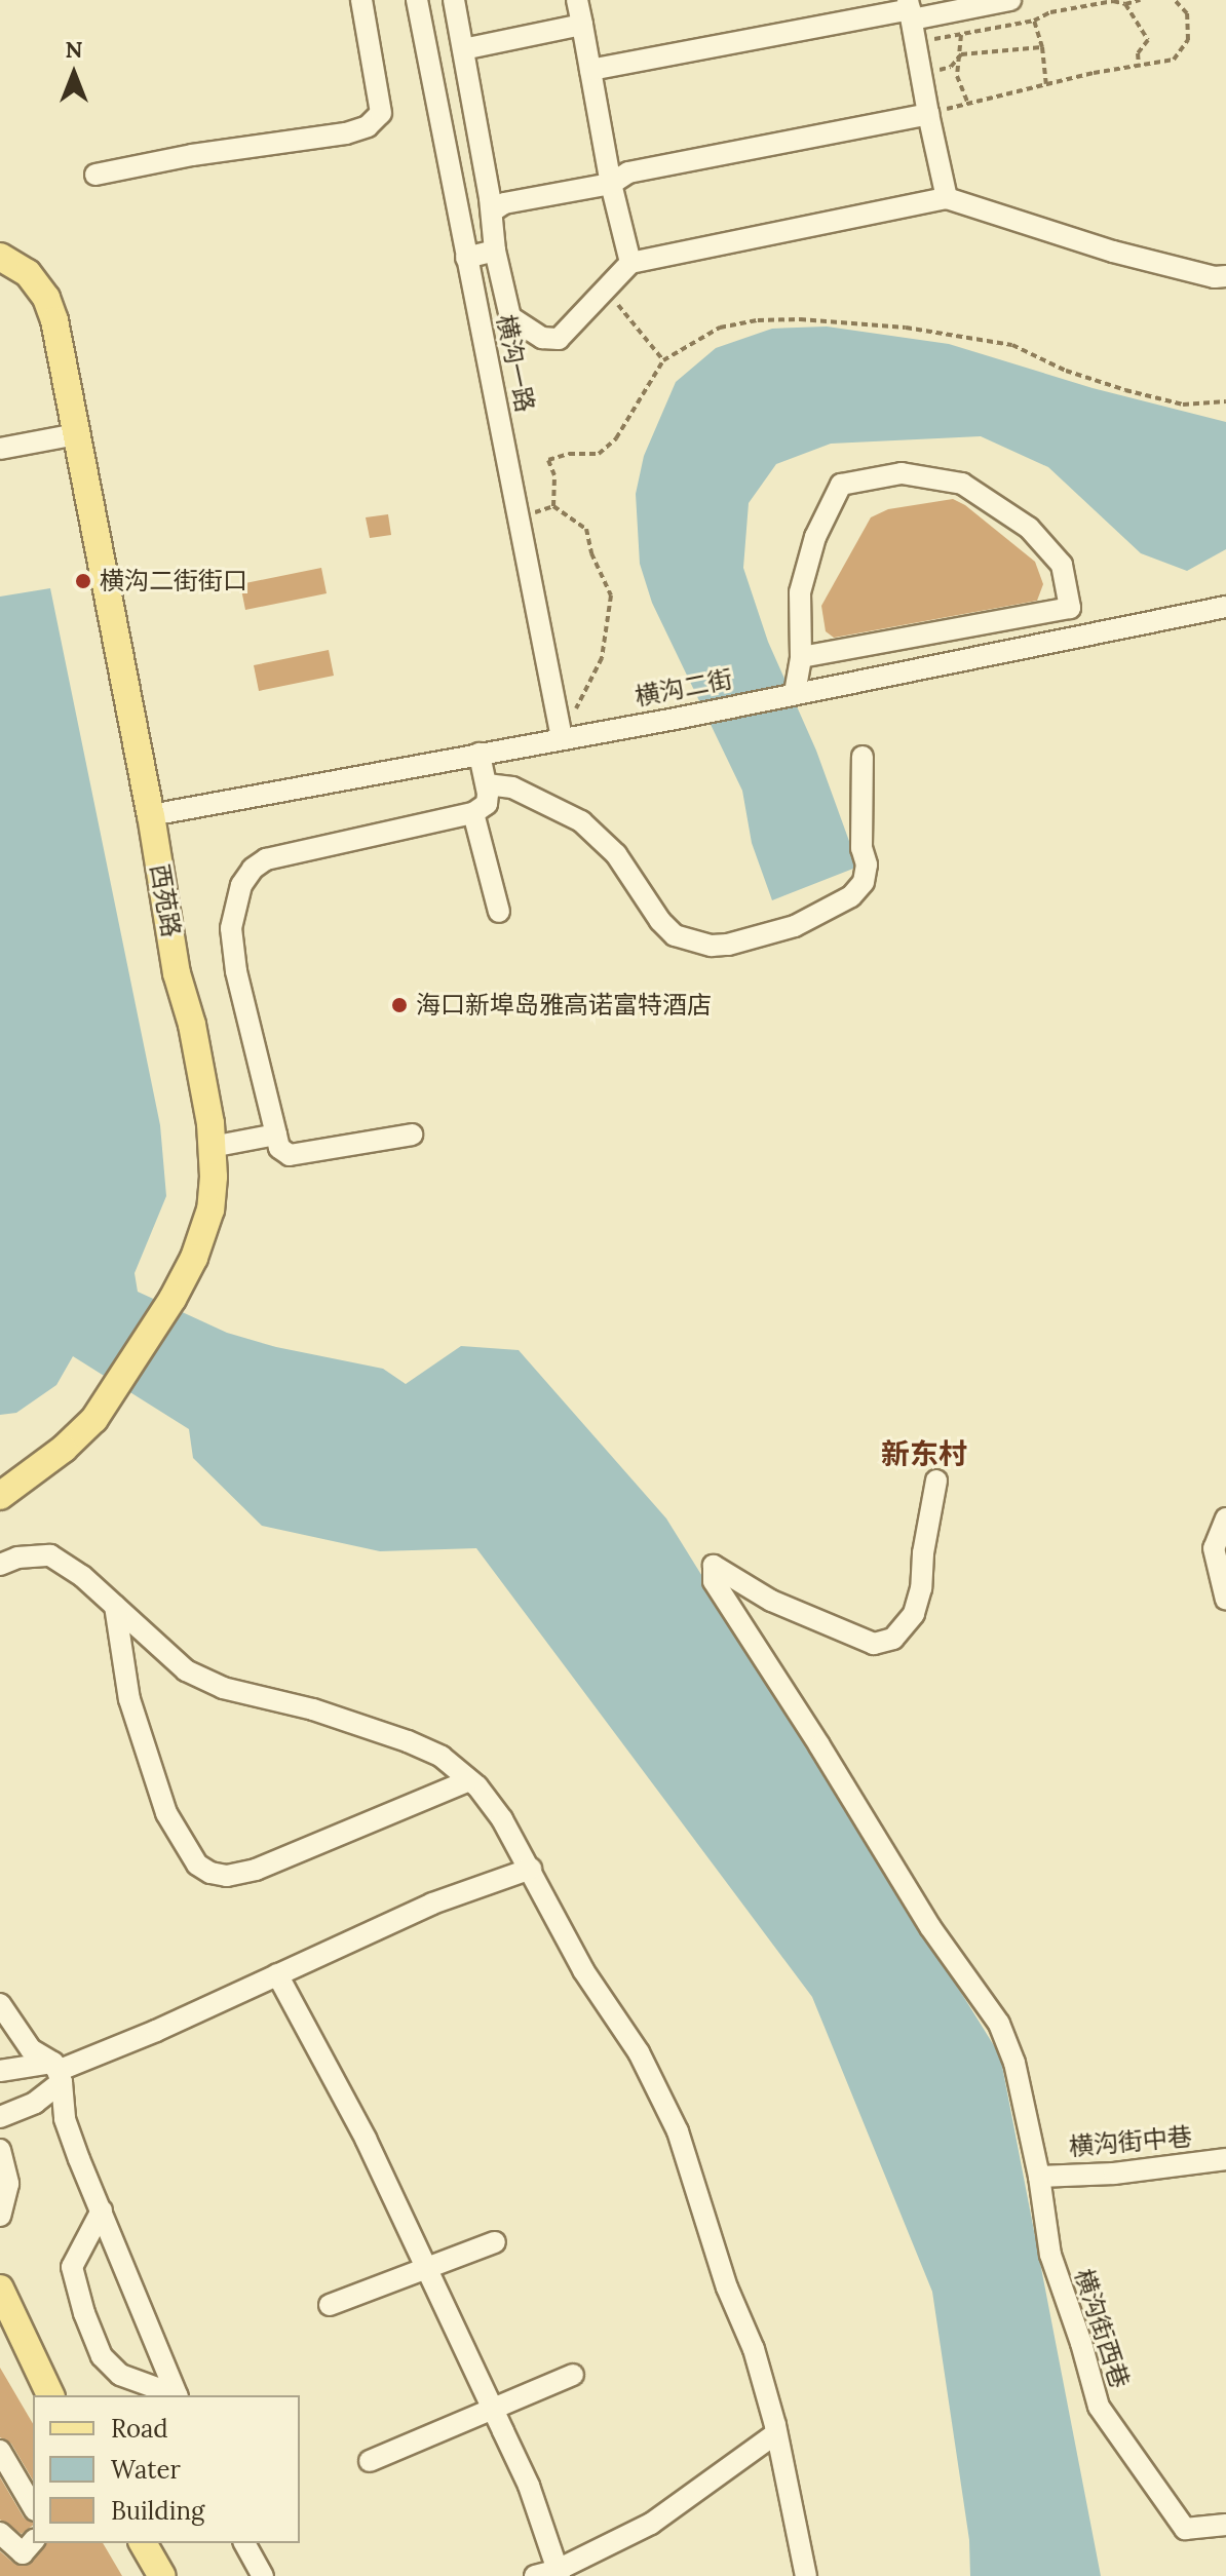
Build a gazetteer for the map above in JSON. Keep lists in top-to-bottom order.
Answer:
{
  "streets": {
    "main road": ["西苑路"],
    "street": [
      "横沟一路",
      "横沟二街",
      "横沟街中巷",
      "横沟街西巷"
    ]
  },
  "crossings": [
    ["横沟一路", "横沟二街"],
    ["横沟二街", "西苑路"],
    ["横沟街中巷", "横沟街西巷"]
  ],
  "districts": ["新东村"],
  "places": ["横沟二街街口", "海口新埠岛雅高诺富特酒店"],
  "legend": ["Road", "Water", "Building"],
  "north": "top"
}
